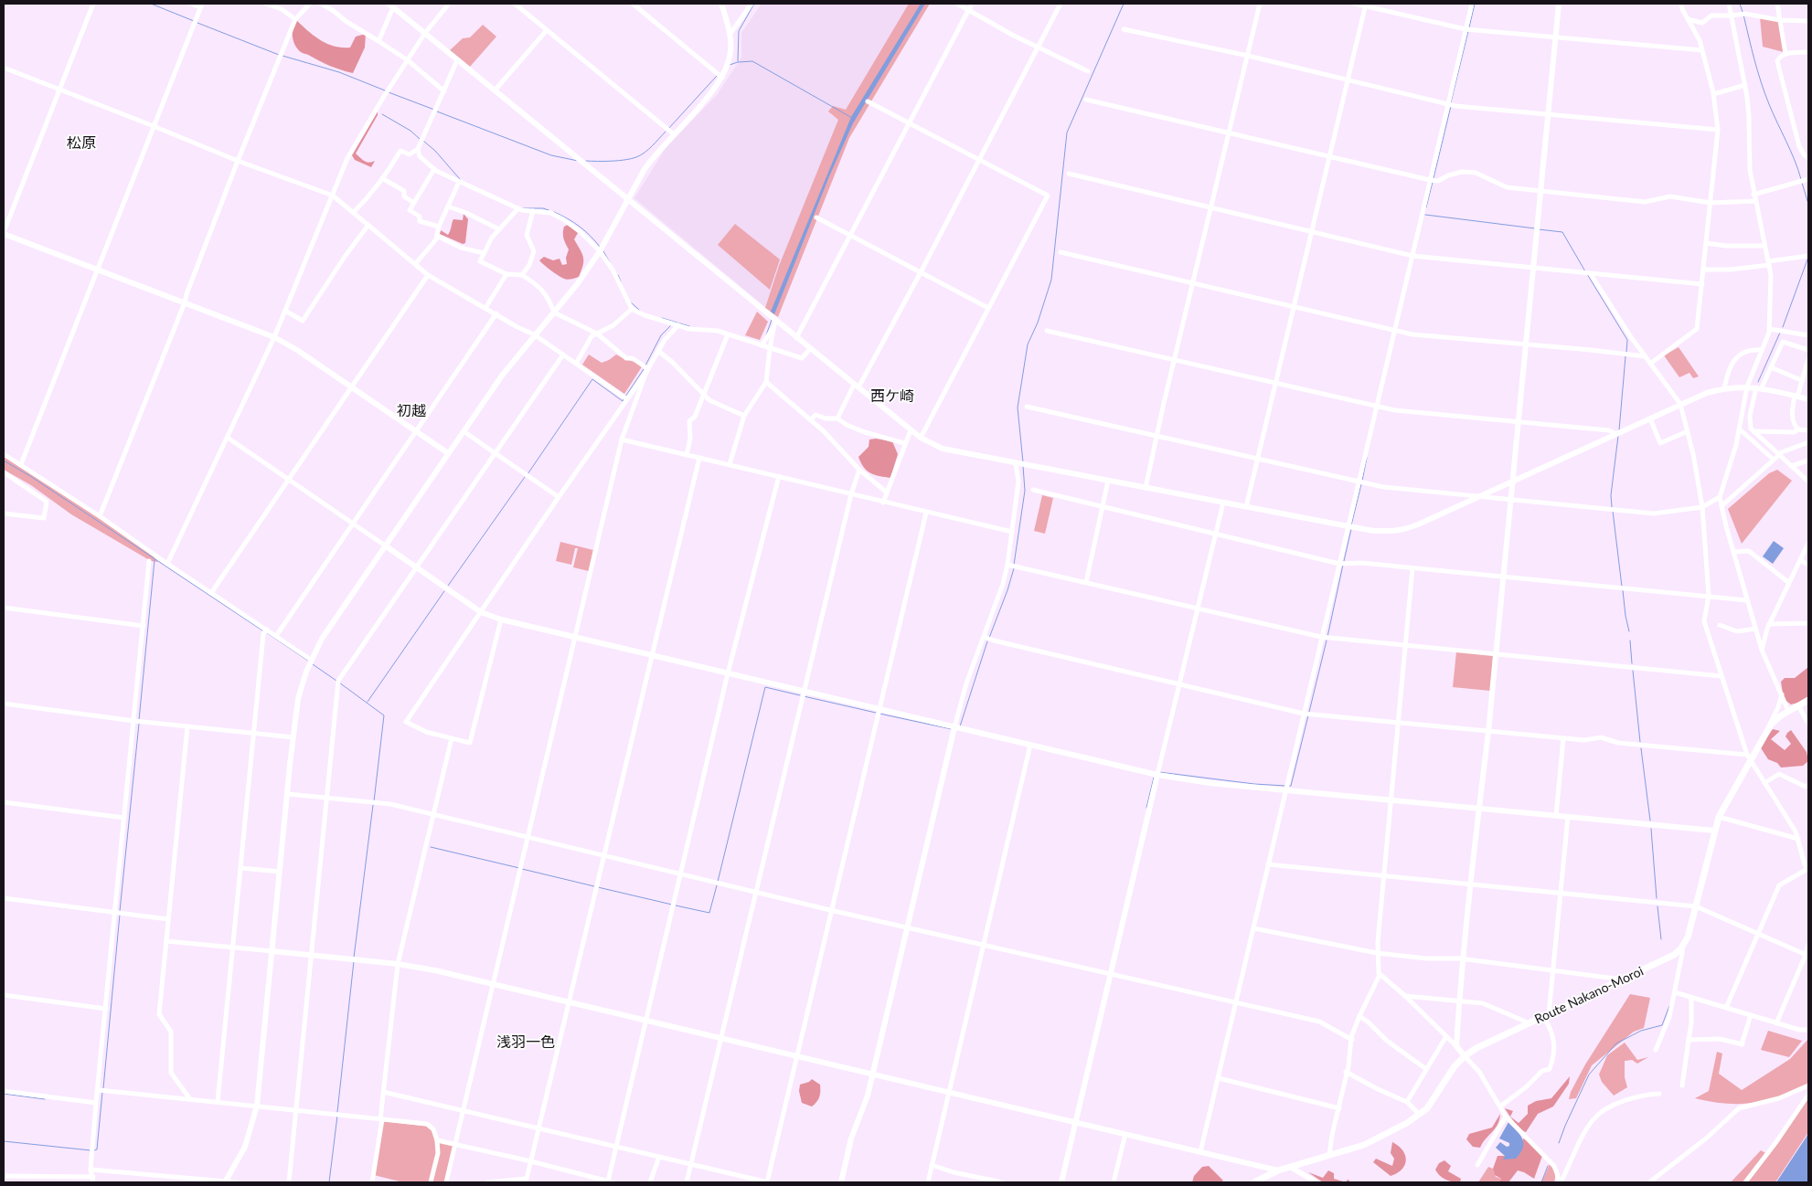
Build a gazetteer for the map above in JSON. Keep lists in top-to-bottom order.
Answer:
{
  "streets": {
    "main road": ["Route Nakano-Moroi"]
  },
  "districts": [
    "松原",
    "西ケ崎",
    "初越",
    "浅羽一色"
  ]
}
